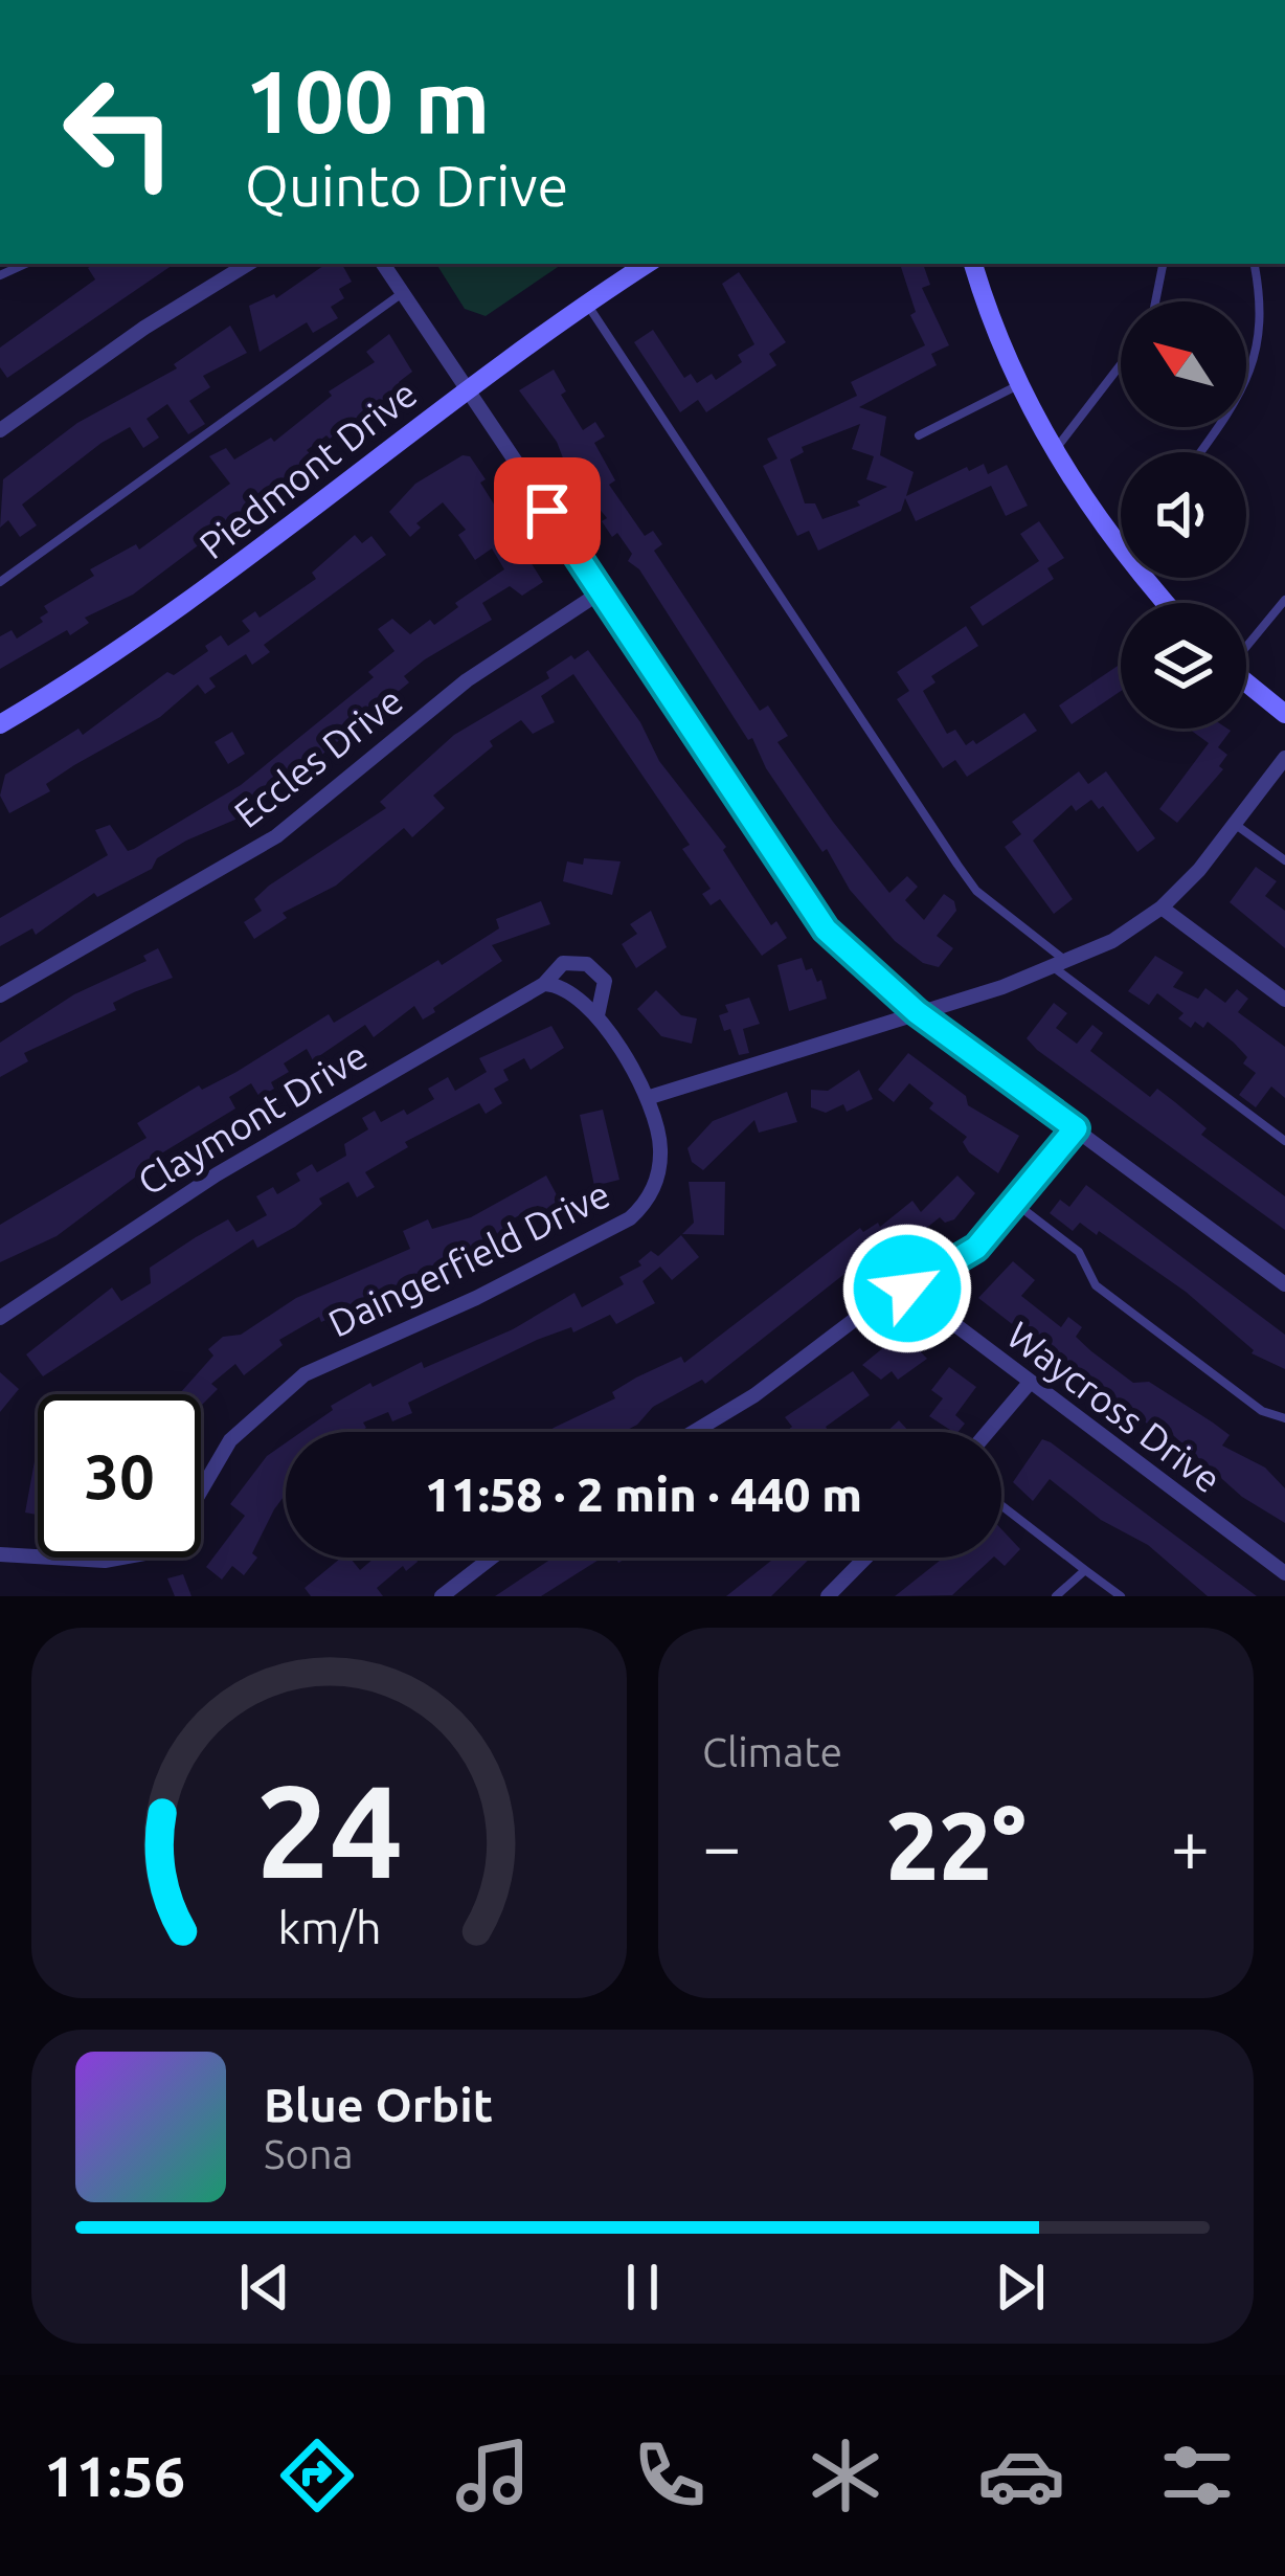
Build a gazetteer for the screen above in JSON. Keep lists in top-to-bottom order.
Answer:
{
  "streets": {
    "street": [
      "Piedmont Drive",
      "Eccles Drive",
      "Claymont Drive",
      "Daingerfield Drive",
      "Waycross Drive"
    ]
  },
  "crossings": [
    ["Claymont Drive", "Daingerfield Drive"]
  ],
  "north": "top left",
  "page": {
    "turn": ["100 m", "Quinto Drive"],
    "limit": "30",
    "trip": "11:58 · 2 min · 440 m",
    "tile": "Climate",
    "heat": ["−", "22°", "+"],
    "song": ["Blue Orbit", "Sona"],
    "tabs": "11:56",
    "gauge": ["24", "km/h"]
  }
}
